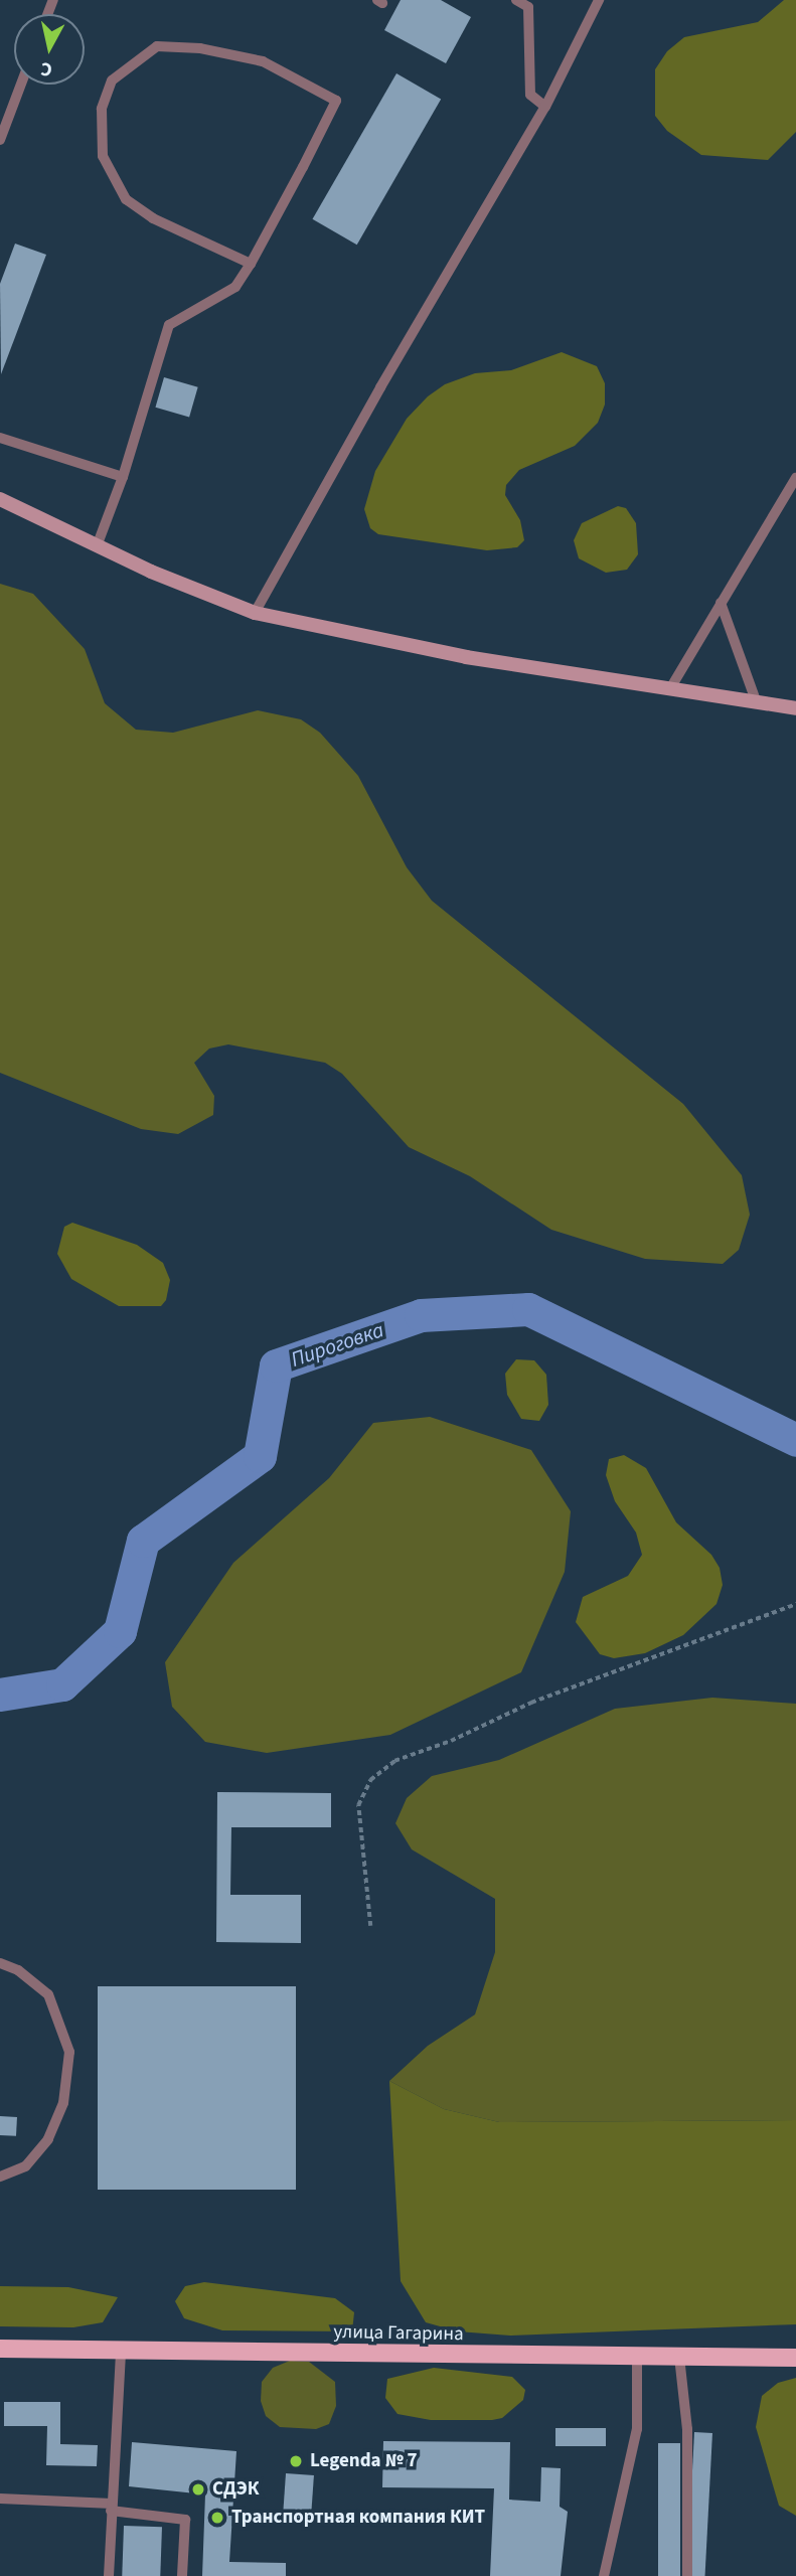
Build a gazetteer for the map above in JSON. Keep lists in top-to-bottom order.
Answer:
{
  "streets": {
    "main road": ["улица Гагарина"]
  },
  "water": ["Пироговка"],
  "places": ["Legenda № 7", "СДЭК", "Транспортная компания КИТ"],
  "north": "bottom"
}
